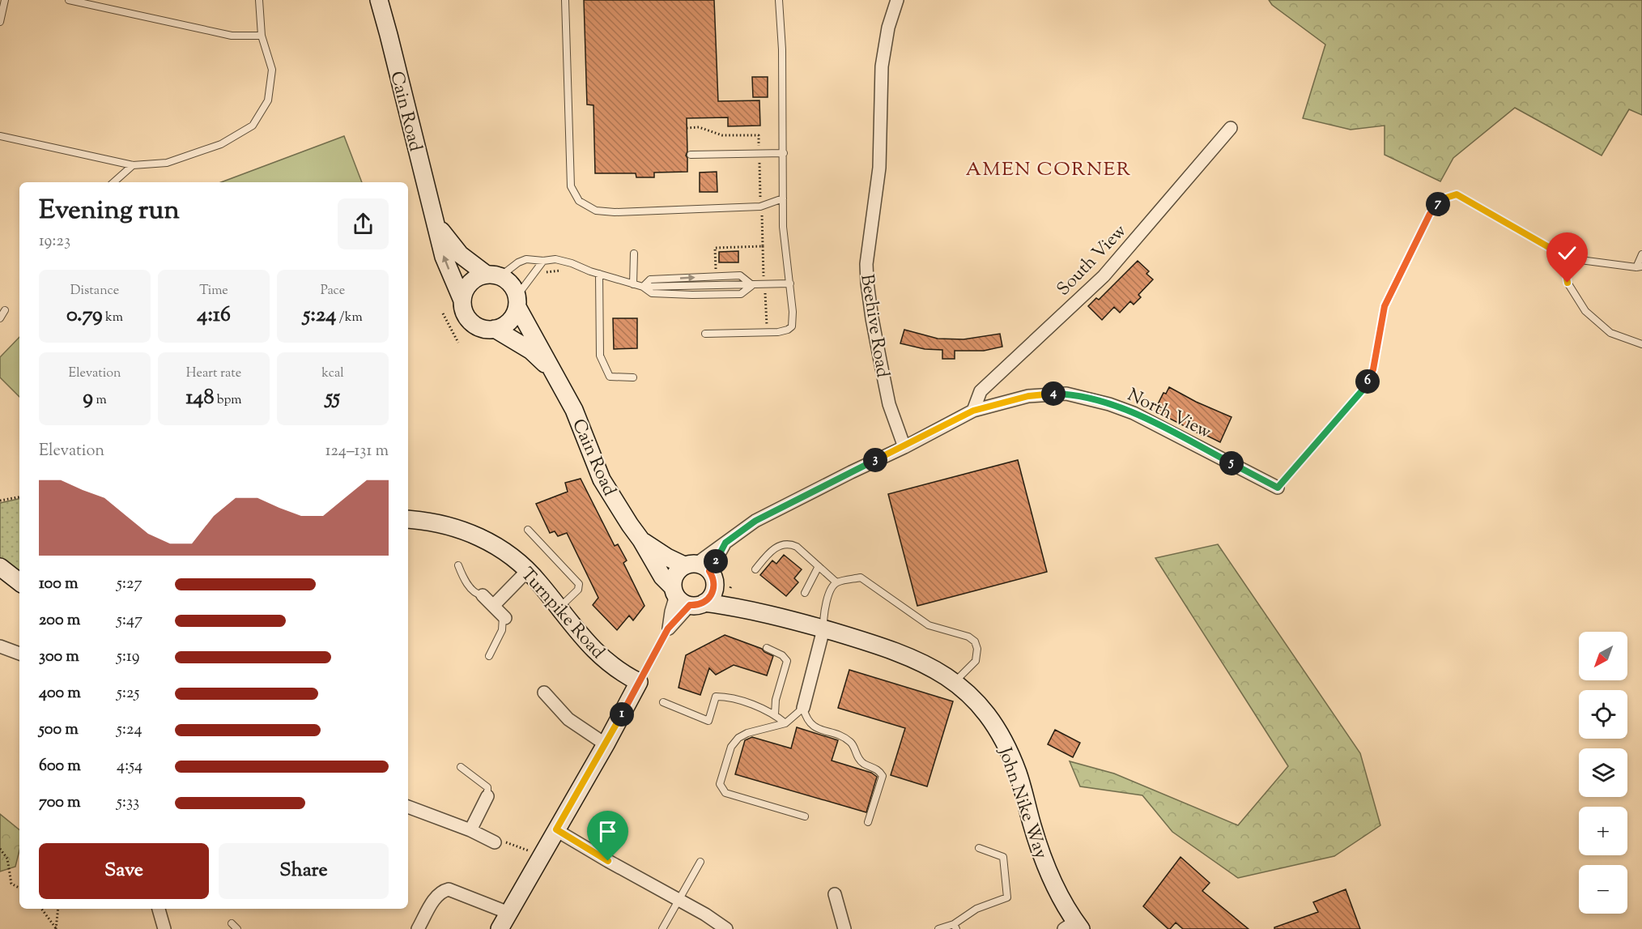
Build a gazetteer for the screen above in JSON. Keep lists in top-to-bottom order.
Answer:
{
  "streets": {
    "street": [
      "Cain Road",
      "South View",
      "Beehive Road",
      "North View",
      "Turnpike Road",
      "John Nike Way"
    ]
  },
  "crossings": [
    ["Cain Road", "John Nike Way"],
    ["South View", "North View"],
    ["Beehive Road", "North View"]
  ],
  "districts": ["AMEN CORNER"],
  "north": "bottom left",
  "page": {
    "heading": ["Evening run", "19:23"],
    "pins": [
      "7",
      "6",
      "4",
      "3",
      "5",
      "2",
      "1"
    ],
    "stats": [
      ["Distance", "0.79 km"],
      ["Time", "4:16"],
      ["Pace", "5:24 /km"],
      ["Elevation", "9 m"],
      ["Heart rate", "148 bpm"],
      ["kcal", "55"]
    ],
    "chart": ["Elevation", "124–131 m"],
    "list": [
      {
        "name": "100 m",
        "note": "5:27"
      },
      {
        "name": "200 m",
        "note": "5:47"
      },
      {
        "name": "300 m",
        "note": "5:19"
      },
      {
        "name": "400 m",
        "note": "5:25"
      },
      {
        "name": "500 m",
        "note": "5:24"
      },
      {
        "name": "600 m",
        "note": "4:54"
      },
      {
        "name": "700 m",
        "note": "5:33"
      }
    ],
    "map_buttons": ["+", "−"],
    "buttons": ["Save", "Share"]
  }
}
